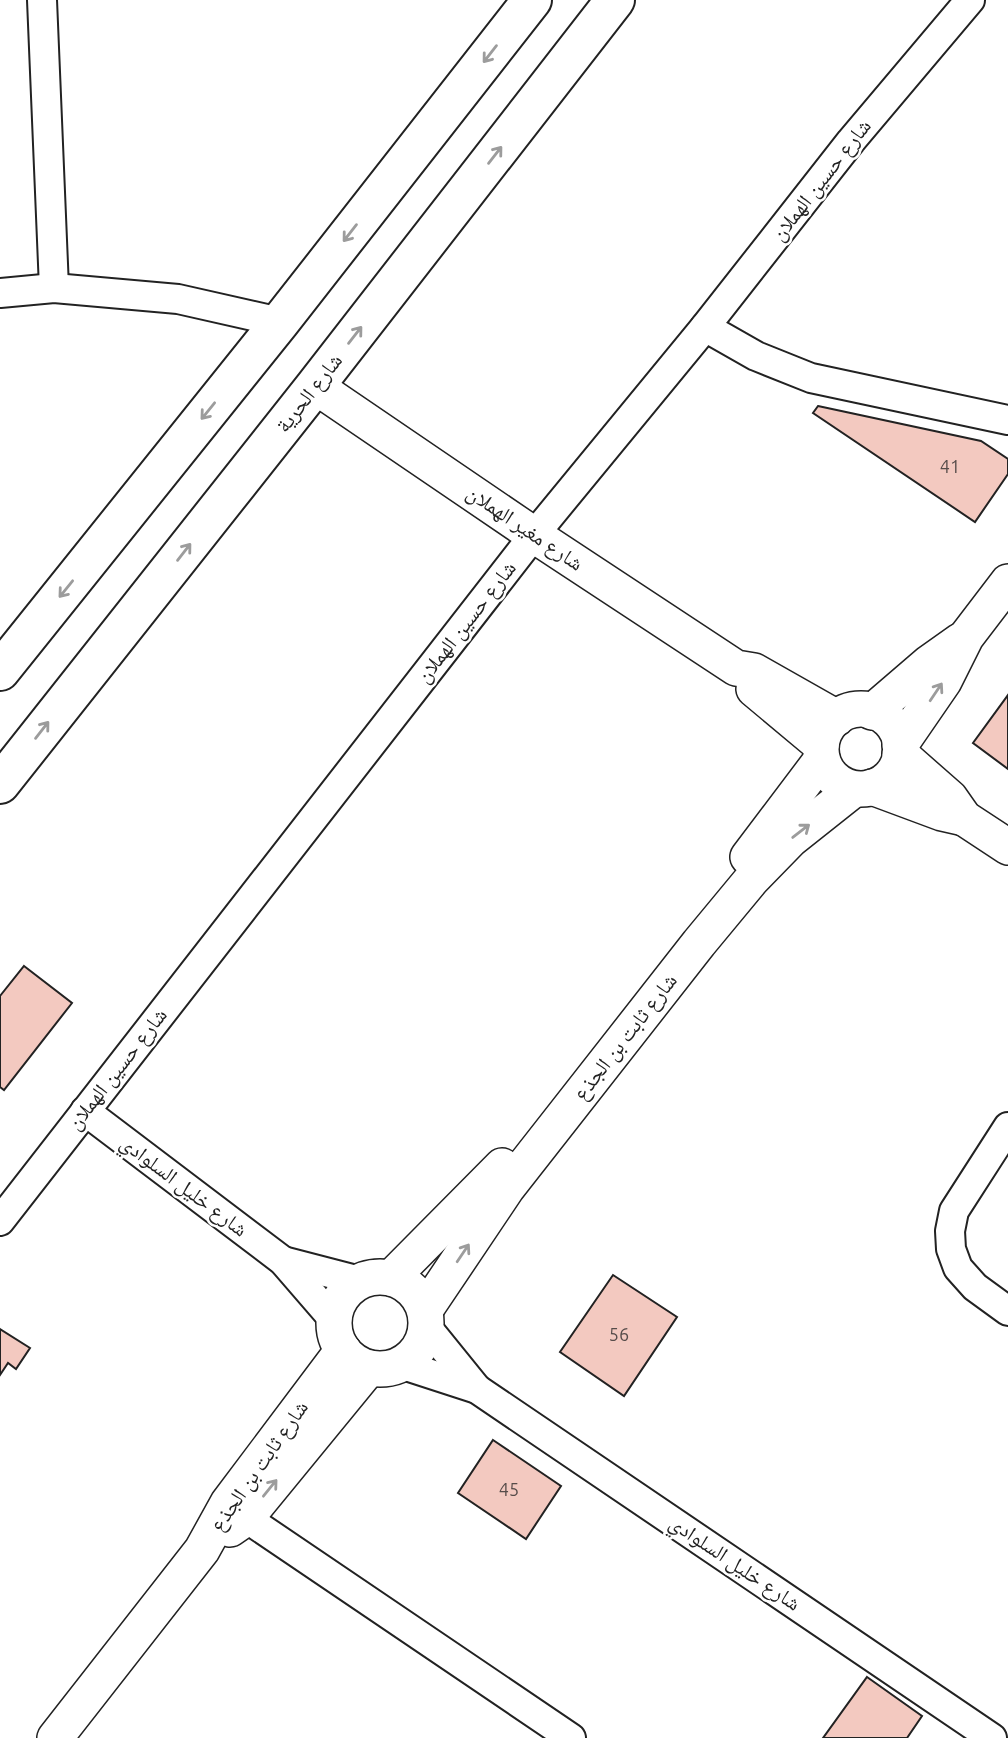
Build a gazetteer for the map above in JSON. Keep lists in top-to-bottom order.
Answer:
{
  "streets": {
    "highway": ["شارع الحرية"],
    "street": [
      "شارع حسين الهملان",
      "شارع مغير الهملان",
      "شارع ثابت بن الجذع",
      "شارع خليل السلوادي"
    ]
  },
  "crossings": [
    ["شارع حسين الهملان", "شارع مغير الهملان"],
    ["شارع حسين الهملان", "شارع خليل السلوادي"],
    ["شارع الحرية", "شارع مغير الهملان"],
    ["شارع مغير الهملان", "شارع ثابت بن الجذع"],
    ["شارع ثابت بن الجذع", "شارع خليل السلوادي"]
  ],
  "house_numbers": ["41", "56", "45"]
}
